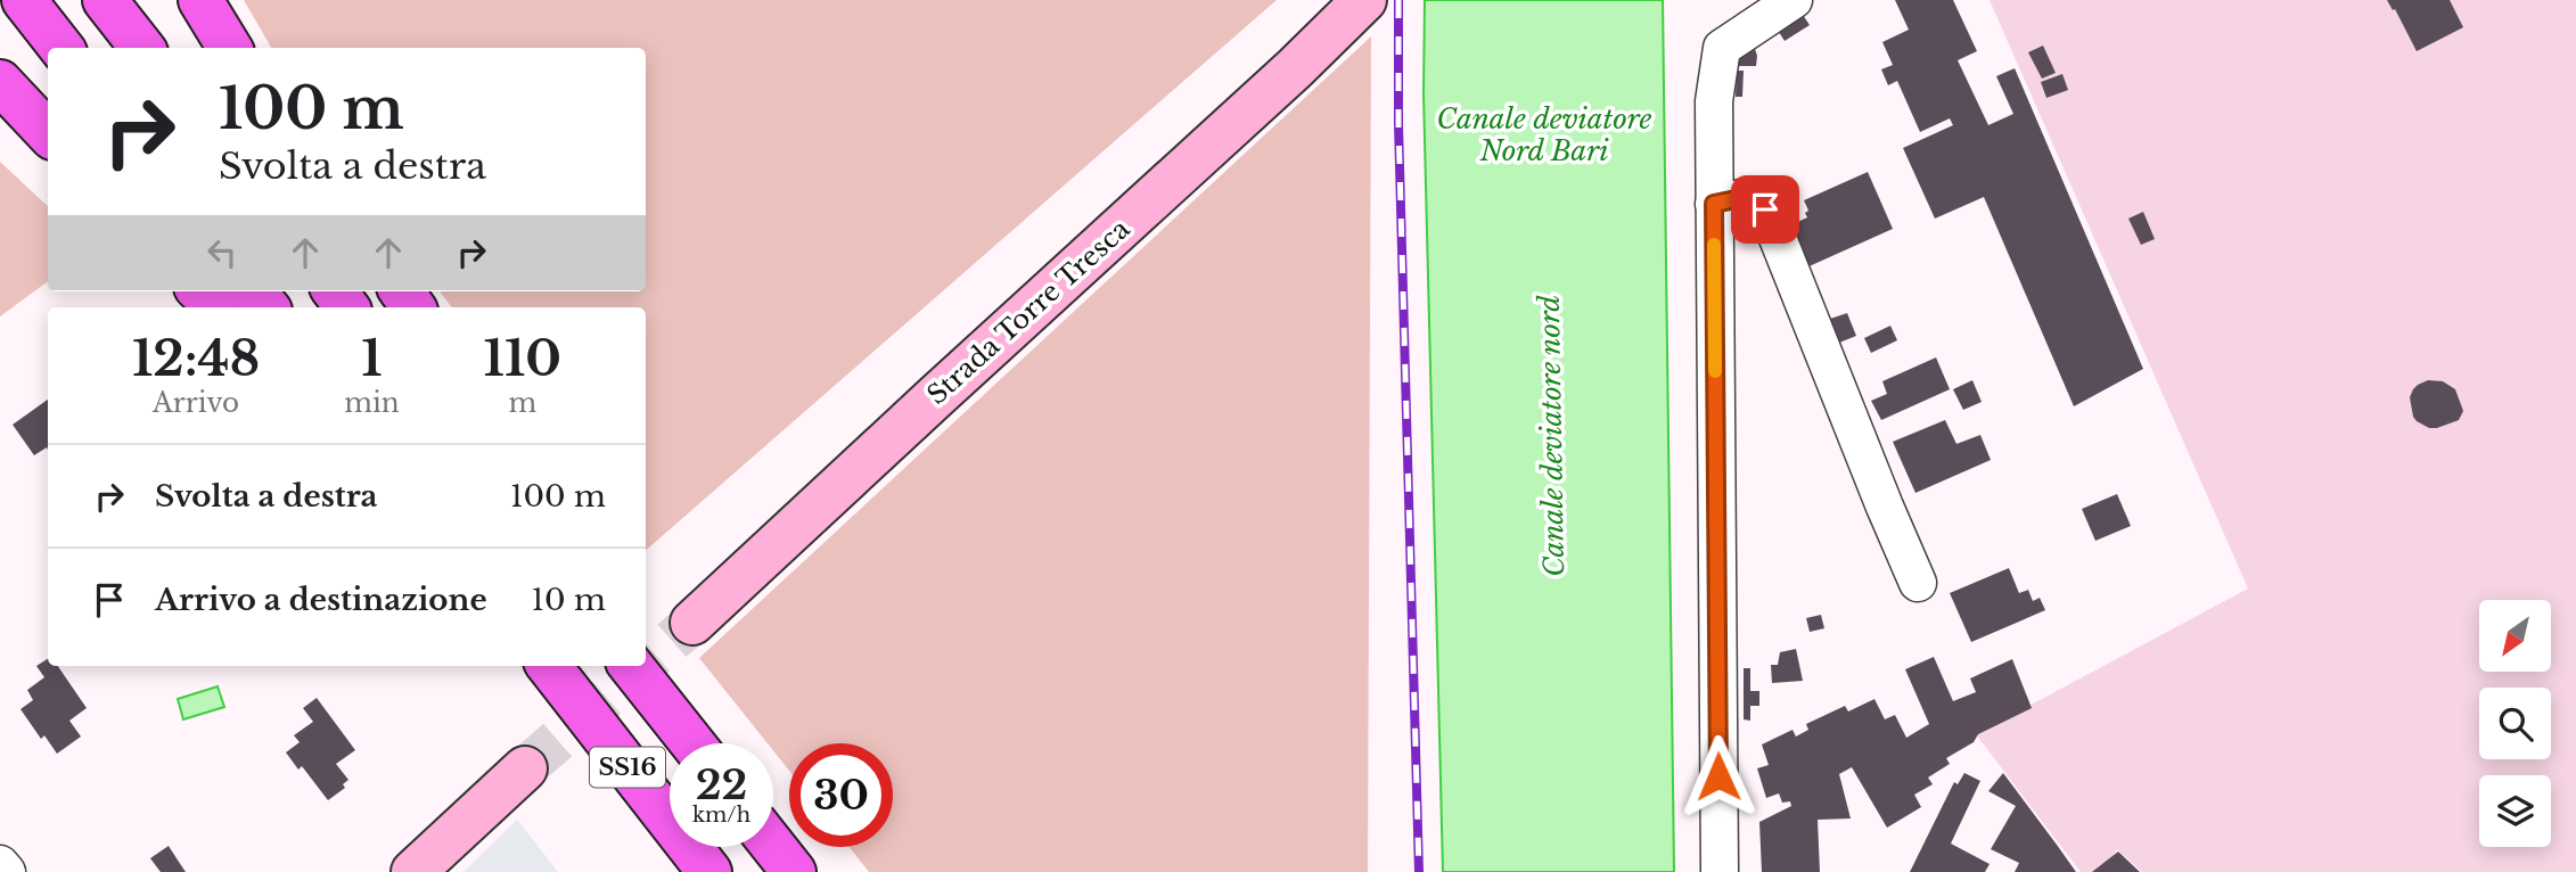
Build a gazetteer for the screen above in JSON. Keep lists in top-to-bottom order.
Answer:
{
  "streets": {
    "highway": ["SS16"],
    "street": ["Strada Torre Tresca"]
  },
  "water": ["Canale deviatore Nord Bari", "Canale deviatore nord"],
  "north": "bottom left",
  "page": {
    "turn": ["100 m", "Svolta a destra"],
    "eta": [
      "12:48",
      "Arrivo",
      "1",
      "min",
      "110",
      "m"
    ],
    "list": [
      {
        "name": "Svolta a destra",
        "value": "100 m"
      },
      {
        "name": "Arrivo a destinazione",
        "value": "10 m"
      }
    ],
    "speed": "22 km/h",
    "limit": "30"
  }
}
